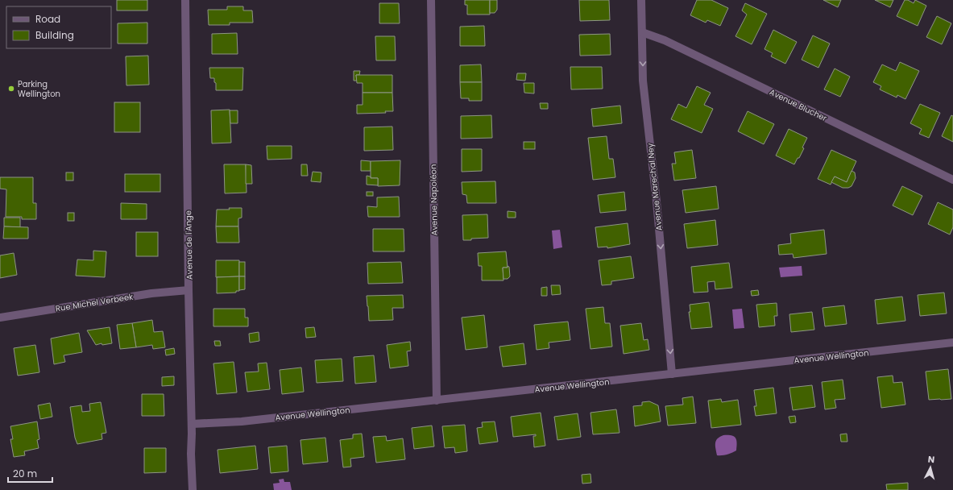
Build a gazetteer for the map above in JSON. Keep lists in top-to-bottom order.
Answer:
{
  "streets": {
    "street": [
      "Avenue Blucher",
      "Avenue Marechal Ney",
      "Avenue Napoléon",
      "Avenue de l'Ange",
      "Rue Michel Verbeek",
      "Avenue Wellington"
    ]
  },
  "crossings": [
    ["Avenue Blucher", "Avenue Marechal Ney"],
    ["Avenue Marechal Ney", "Avenue Wellington"],
    ["Avenue Napoléon", "Avenue Wellington"],
    ["Avenue de l'Ange", "Rue Michel Verbeek"],
    ["Avenue de l'Ange", "Avenue Wellington"]
  ],
  "one_way": ["Avenue Marechal Ney"],
  "places": ["Parking Wellington"],
  "legend": ["Road", "Building"],
  "scale_bar": "20 m",
  "north": "top"
}
